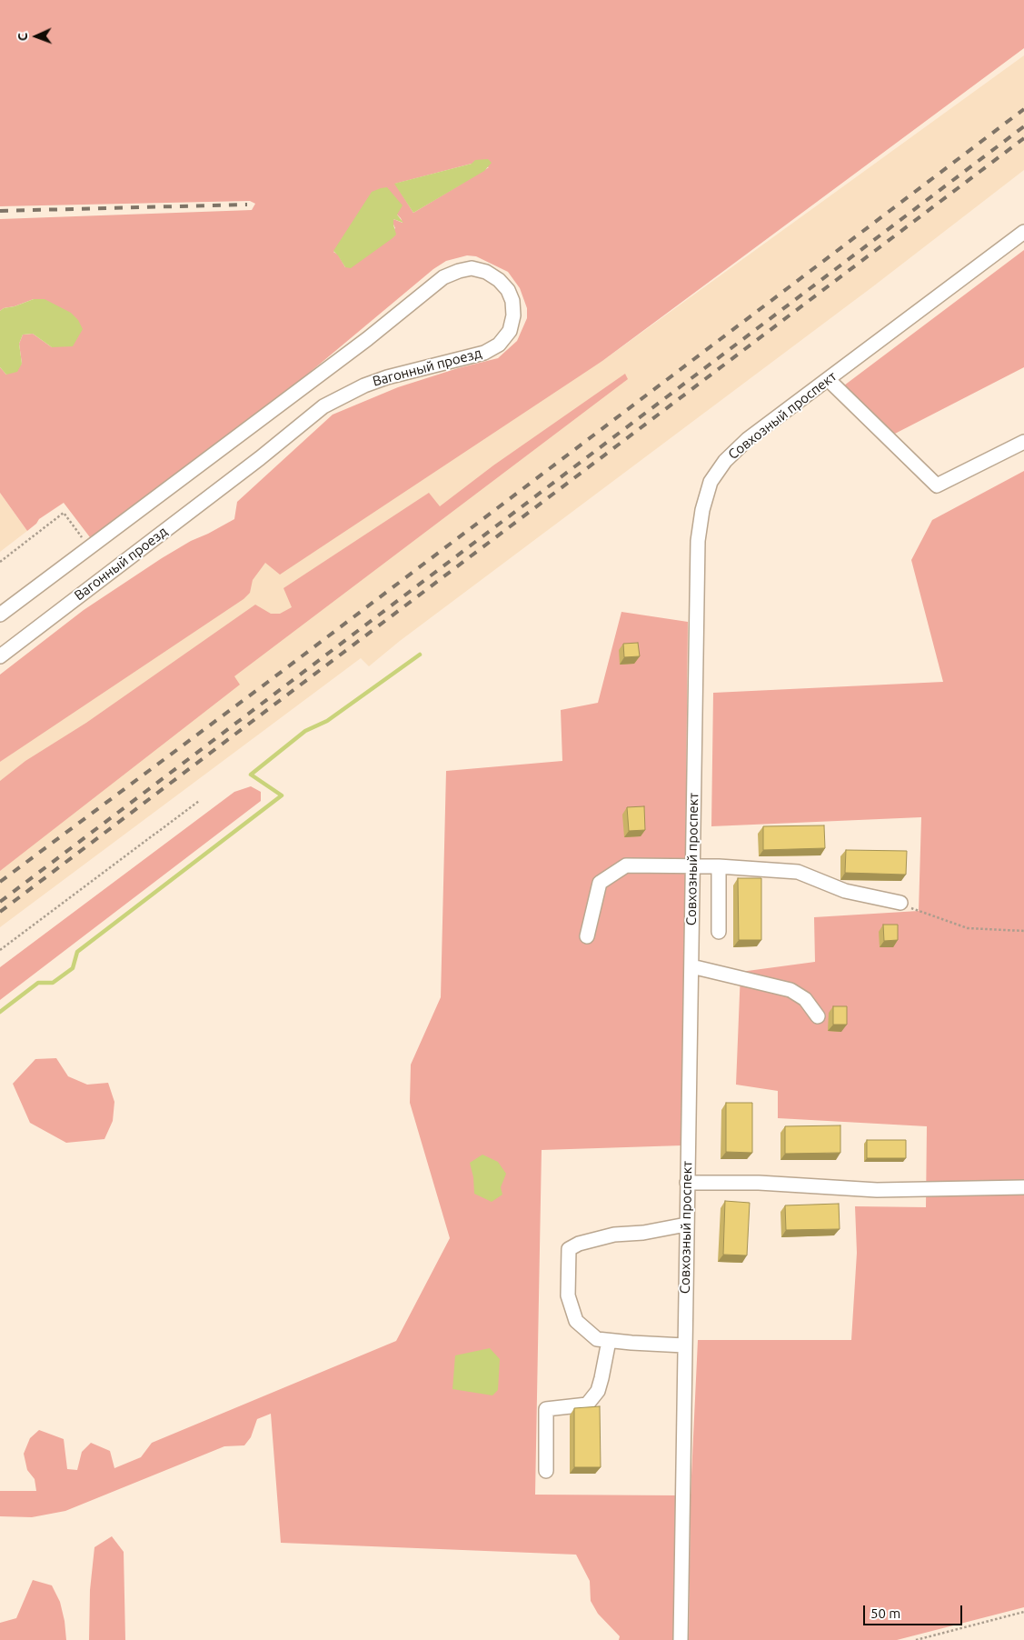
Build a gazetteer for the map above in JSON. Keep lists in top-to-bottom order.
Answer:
{
  "streets": {
    "street": ["Вагонный проезд", "Совхозный проспект"]
  },
  "scale_bar": "50 m",
  "north": "left"
}
